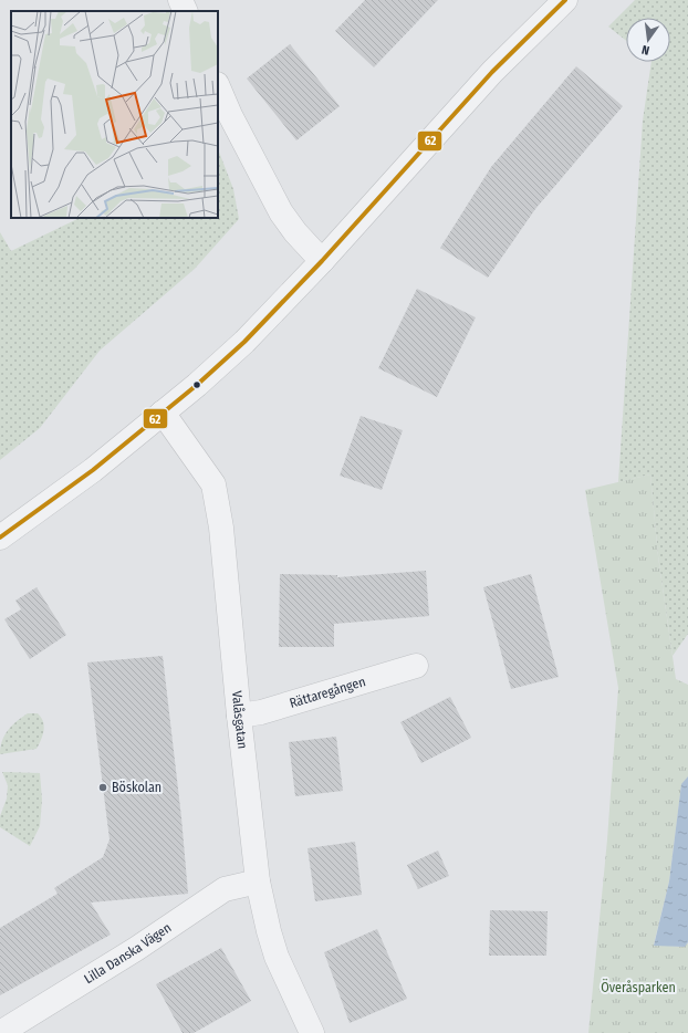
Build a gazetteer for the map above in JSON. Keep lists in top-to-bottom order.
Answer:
{
  "streets": {
    "street": ["Rättaregången", "Valåsgatan", "Lilla Danska Vägen"]
  },
  "crossings": [
    ["Rättaregången", "Valåsgatan"],
    ["Valåsgatan", "Lilla Danska Vägen"]
  ],
  "parks": ["Överåsparken"],
  "places": ["Böskolan"],
  "lines": ["transit line 62"],
  "north": "bottom"
}
